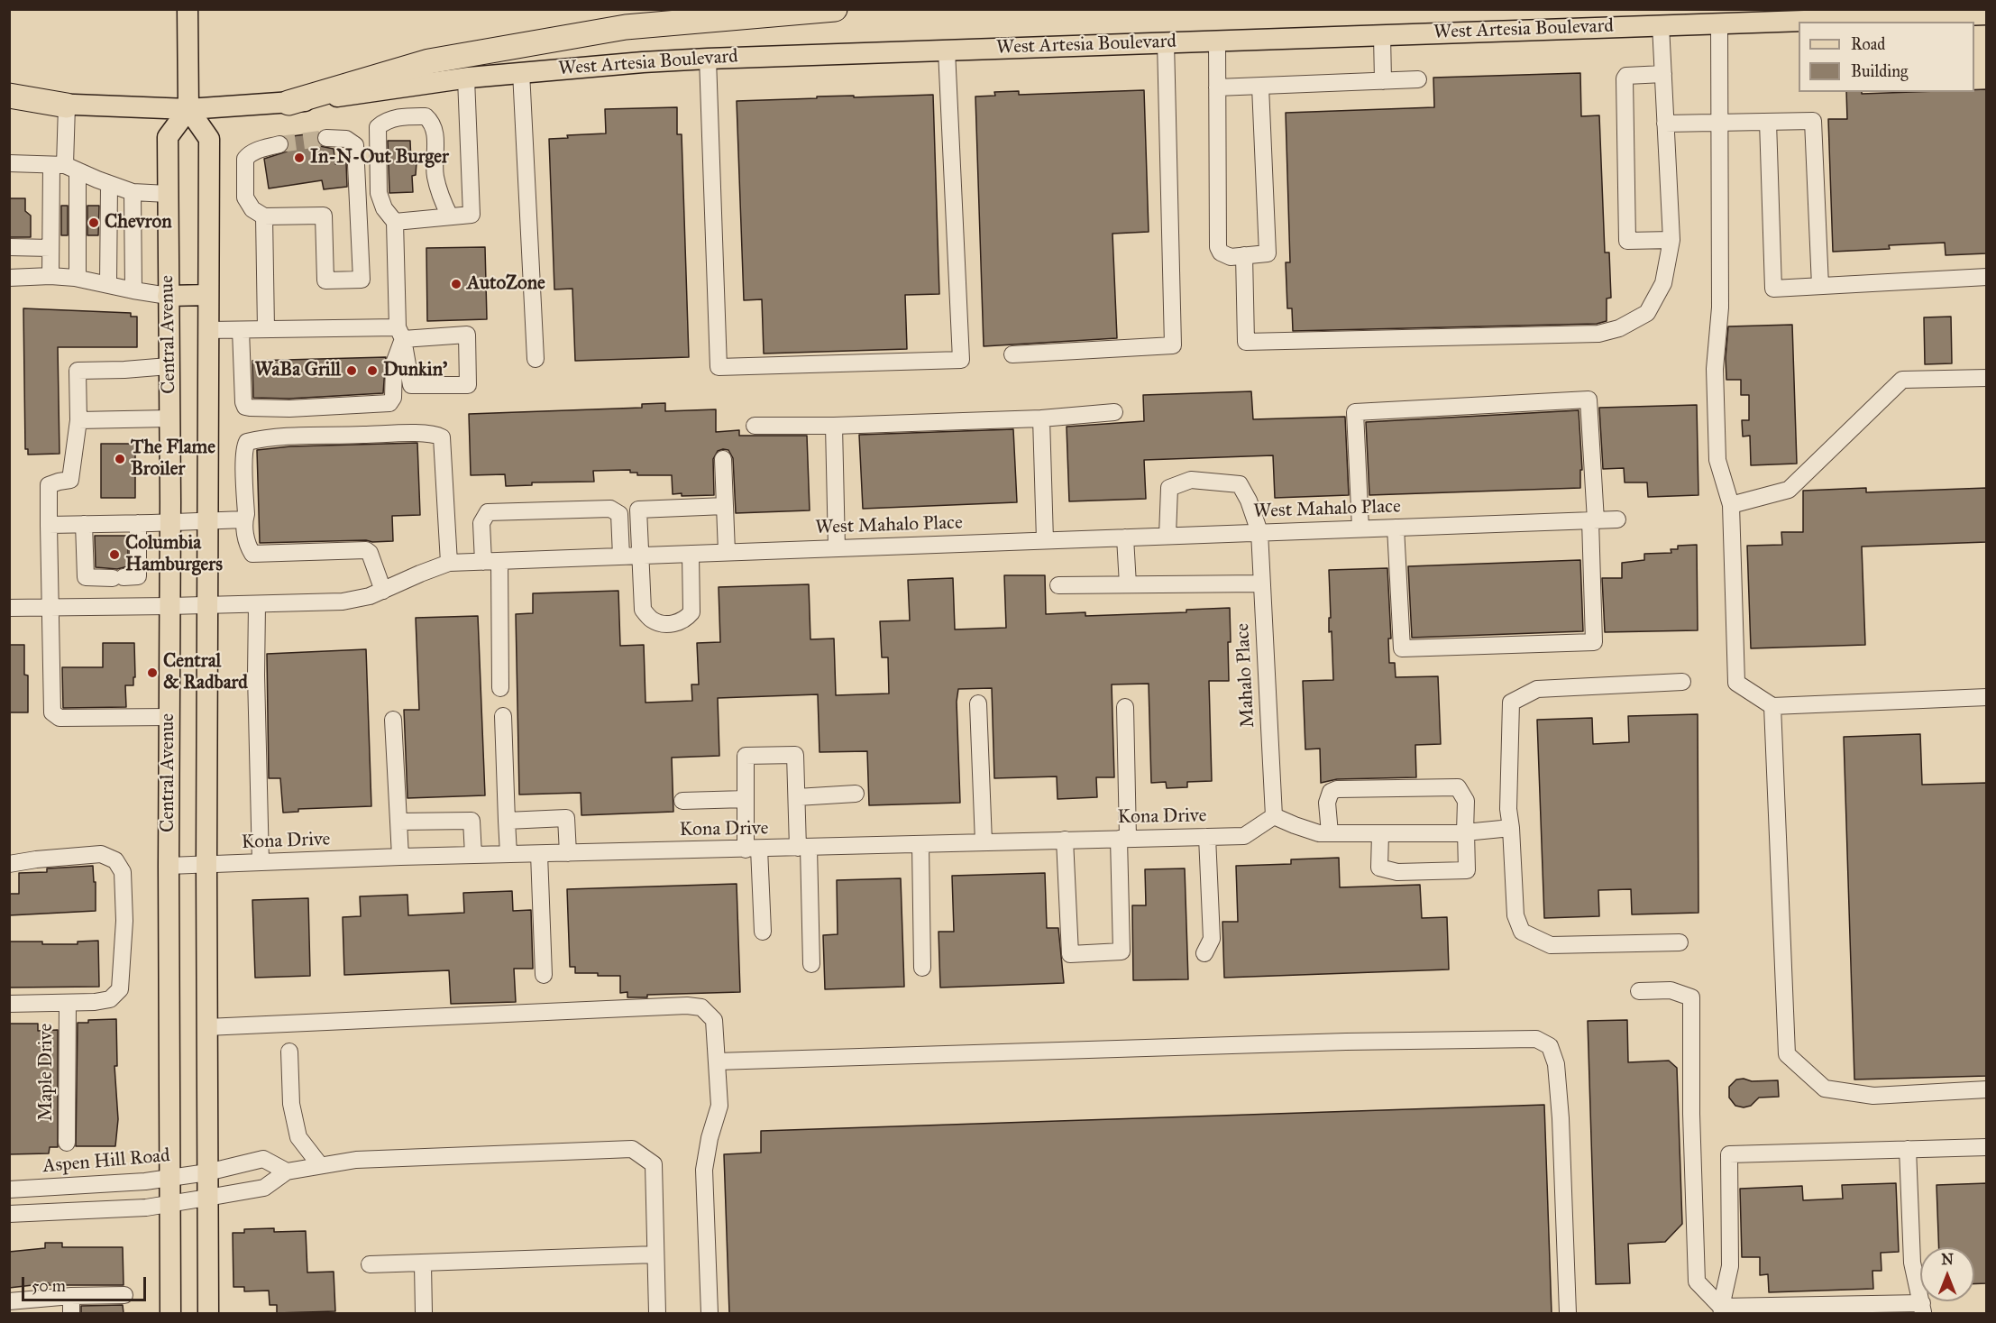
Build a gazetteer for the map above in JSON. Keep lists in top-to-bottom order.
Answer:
{
  "streets": {
    "main road": ["West Artesia Boulevard", "Central Avenue"],
    "street": [
      "West Mahalo Place",
      "Mahalo Place",
      "Kona Drive",
      "Maple Drive",
      "Aspen Hill Road"
    ]
  },
  "crossings": [
    ["West Artesia Boulevard", "Central Avenue"],
    ["Central Avenue", "West Mahalo Place"],
    ["Central Avenue", "Kona Drive"],
    ["Central Avenue", "Aspen Hill Road"],
    ["West Mahalo Place", "Mahalo Place"],
    ["Mahalo Place", "Kona Drive"]
  ],
  "places": [
    "In-N-Out Burger",
    "Chevron",
    "AutoZone",
    "WaBa Grill",
    "Dunkin'",
    "The Flame Broiler",
    "Columbia Hamburgers",
    "Central & Radbard"
  ],
  "legend": ["Road", "Building"],
  "scale_bar": "50 m",
  "north": "top"
}
